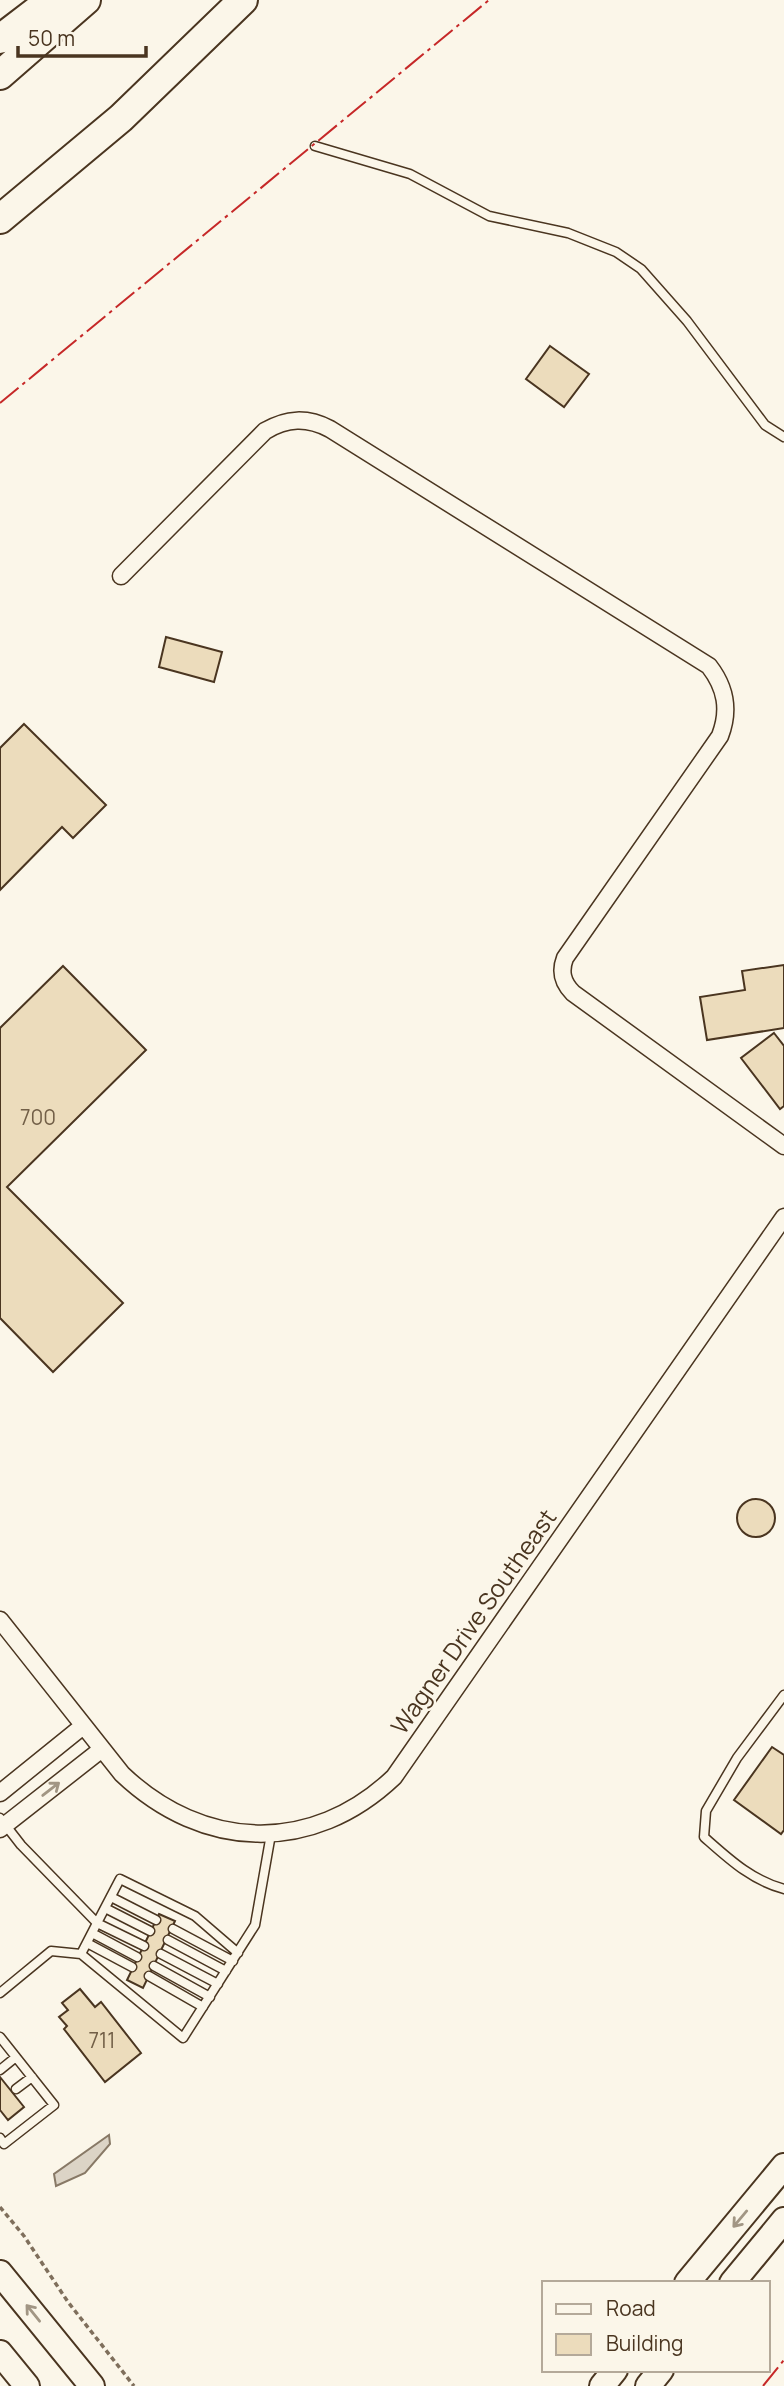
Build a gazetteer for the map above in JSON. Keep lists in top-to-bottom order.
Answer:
{
  "streets": {
    "street": ["Wagner Drive Southeast"]
  },
  "house_numbers": ["700", "711"],
  "legend": ["Road", "Building"],
  "scale_bar": "50 m"
}
